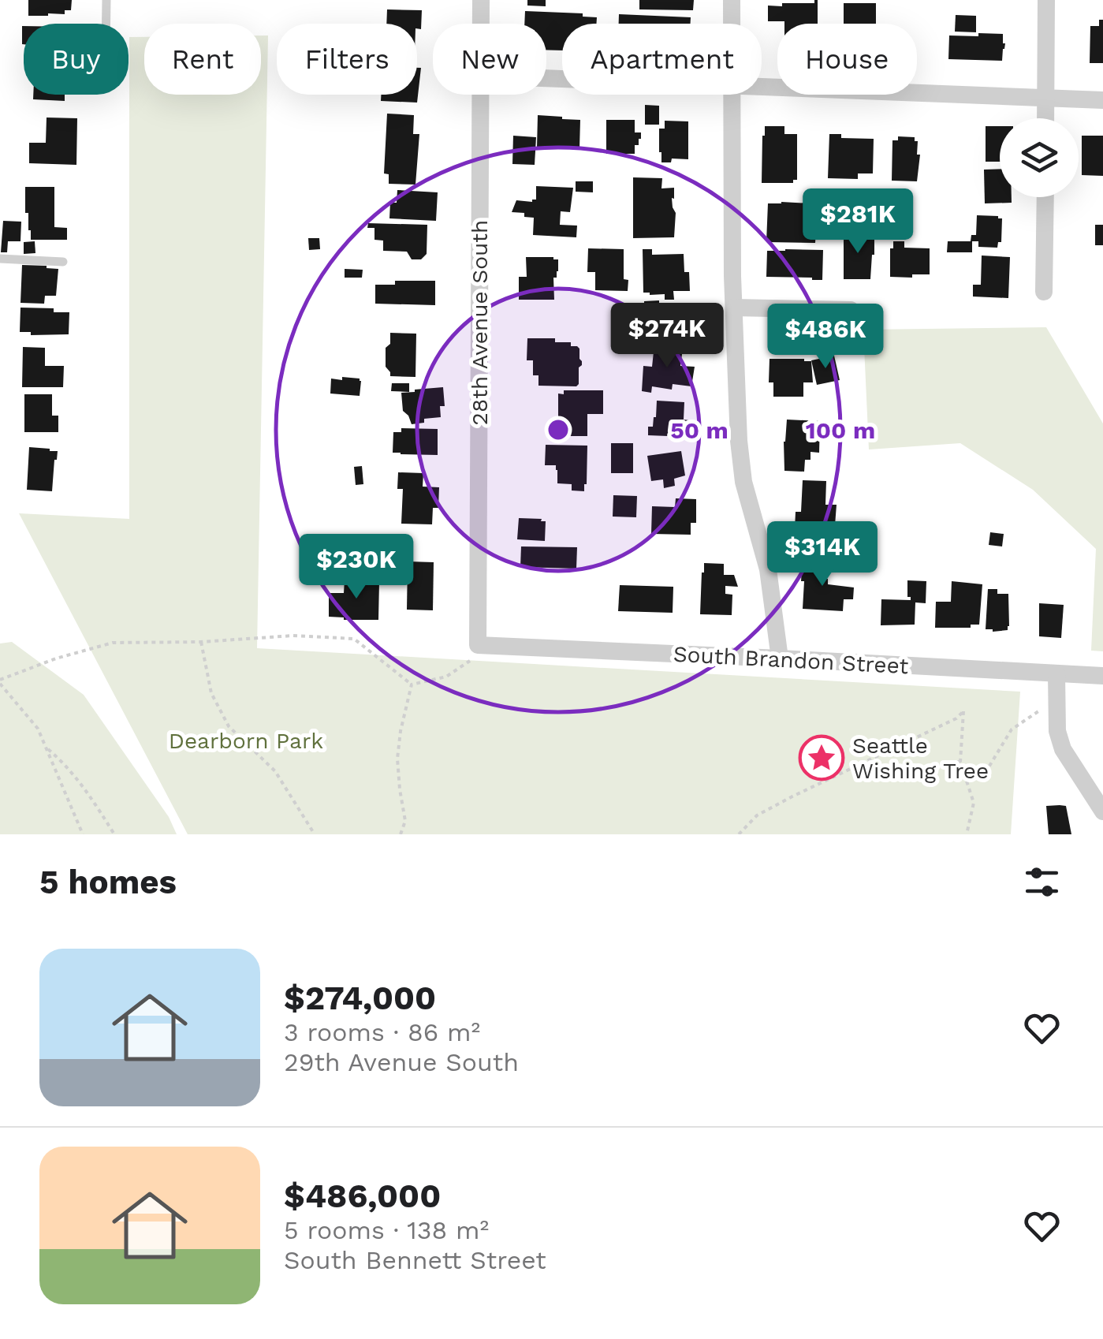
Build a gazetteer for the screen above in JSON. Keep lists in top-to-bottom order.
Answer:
{
  "streets": {
    "street": ["28th Avenue South", "South Brandon Street"]
  },
  "crossings": [
    ["28th Avenue South", "South Brandon Street"]
  ],
  "parks": ["Dearborn Park"],
  "places": {
    "place": ["Seattle Wishing Tree"]
  },
  "page": {
    "chip": [
      "Buy",
      "Rent",
      "Filters",
      "New",
      "Apartment",
      "House"
    ],
    "price": [
      "$281K",
      "$274K",
      "$486K",
      "$314K",
      "$230K"
    ],
    "heading": "5 homes",
    "list": [
      {
        "name": "$274,000",
        "note": "3 rooms · 86 m² · 29th Avenue South"
      },
      {
        "name": "$486,000",
        "note": "5 rooms · 138 m² · South Bennett Street"
      }
    ]
  },
  "rings": ["50 m", "100 m"]
}
